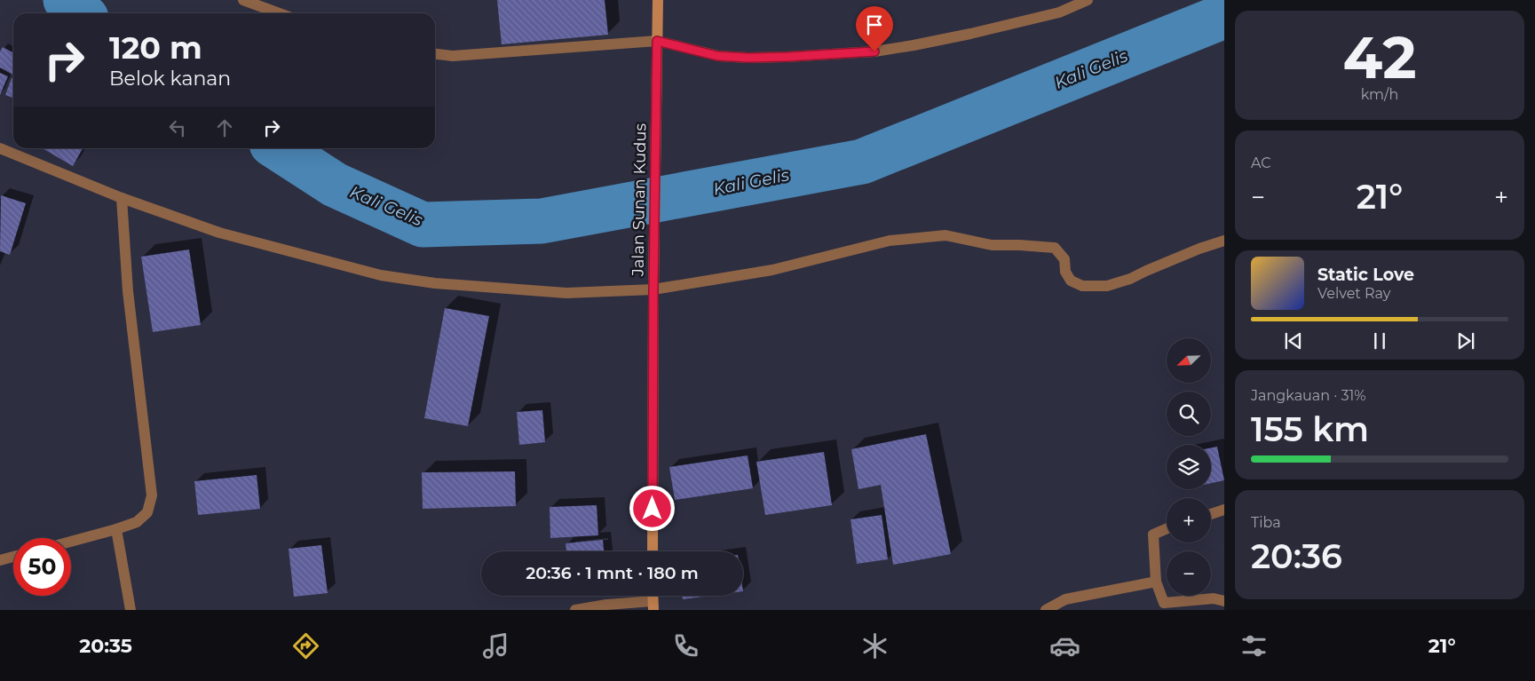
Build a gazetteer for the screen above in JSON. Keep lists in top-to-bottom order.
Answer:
{
  "streets": {
    "main road": ["Jalan Sunan Kudus"]
  },
  "water": ["Kali Gelis"],
  "north": "bottom left",
  "page": {
    "tile": [
      ["42", "km/h"],
      "AC",
      ["Jangkauan · 31%", "155 km"],
      ["Tiba", "20:36"]
    ],
    "turn": ["120 m", "Belok kanan"],
    "heat": ["−", "21°", "+"],
    "song": ["Static Love", "Velvet Ray"],
    "map_buttons": ["+", "−"],
    "limit": "50",
    "trip": "20:36 · 1 mnt · 180 m",
    "tabs": ["20:35", "21°"]
  }
}
